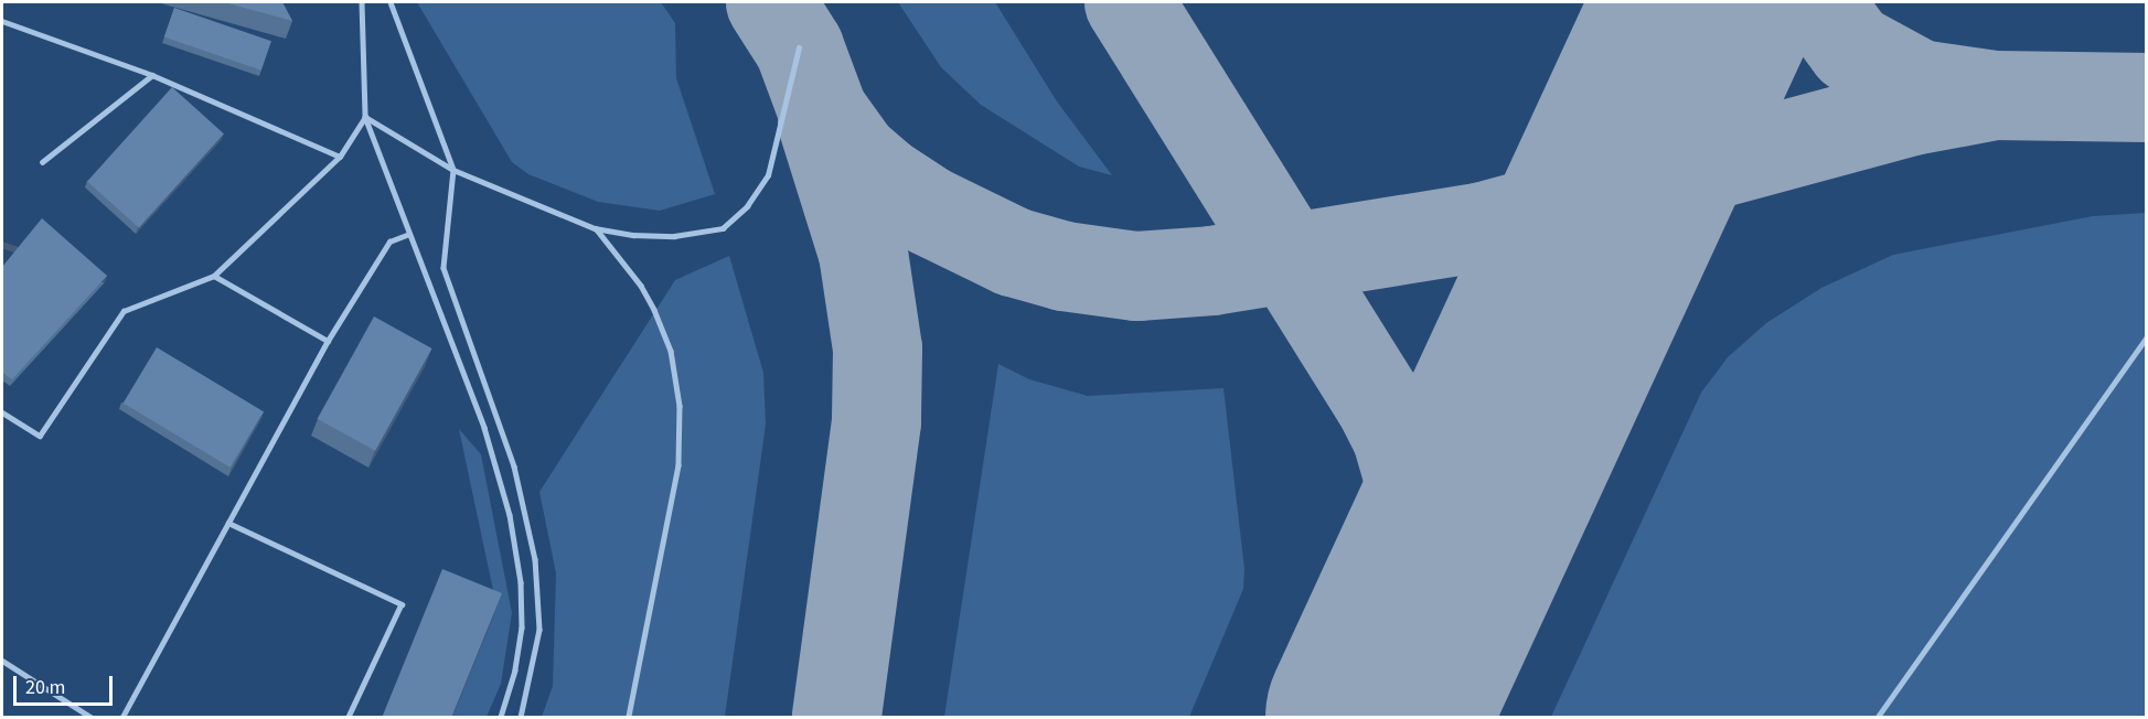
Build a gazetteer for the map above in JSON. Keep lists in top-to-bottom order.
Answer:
{
  "scale_bar": "20 m"
}
